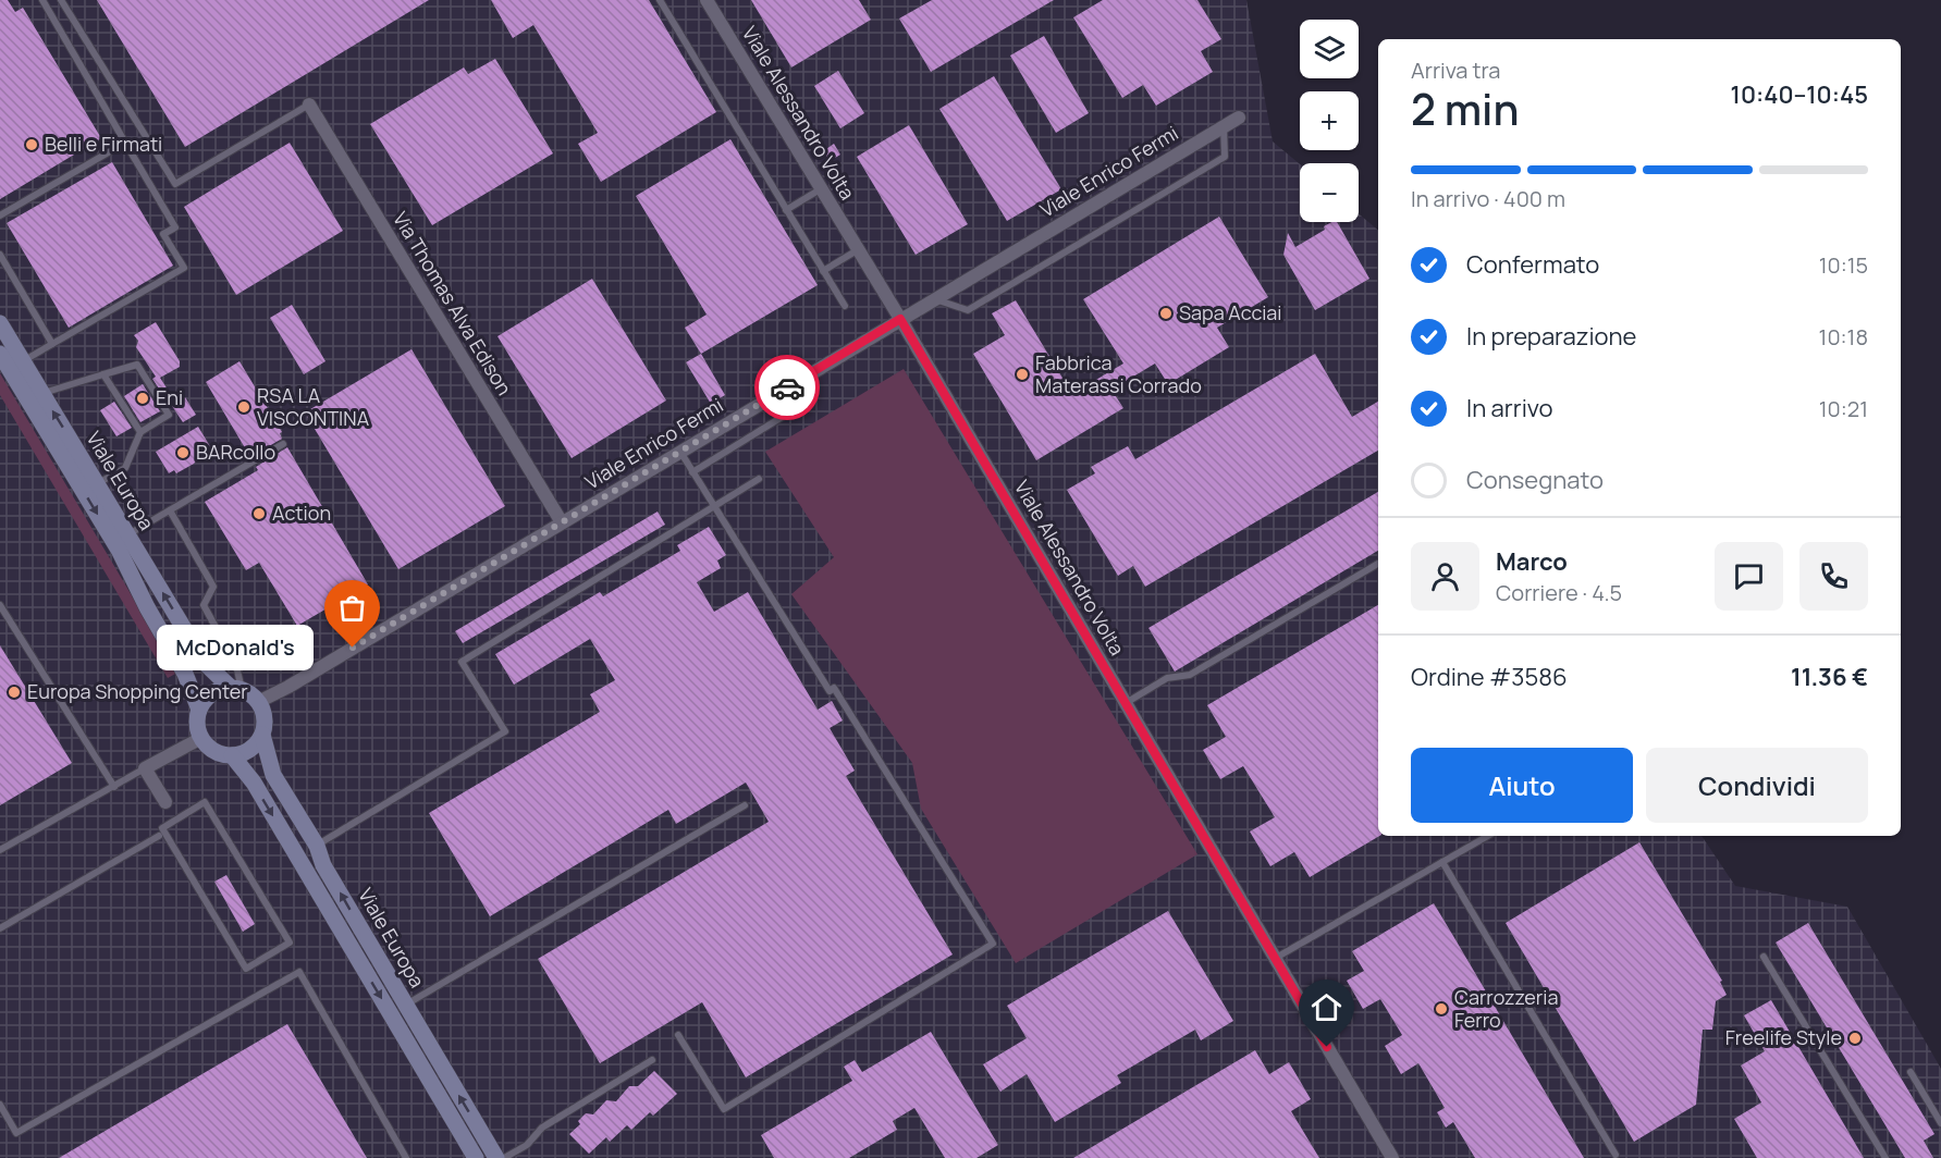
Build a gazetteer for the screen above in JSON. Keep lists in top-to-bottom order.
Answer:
{
  "streets": {
    "main road": ["Viale Europa"],
    "street": ["Viale Alessandro Volta", "Viale Enrico Fermi", "Via Thomas Alva Edison"]
  },
  "crossings": [
    ["Viale Alessandro Volta", "Viale Enrico Fermi"],
    ["Viale Enrico Fermi", "Via Thomas Alva Edison"],
    ["Viale Enrico Fermi", "Viale Europa"]
  ],
  "places": [
    "Belli e Firmati",
    "Sapa Acciai",
    "Fabbrica Materassi Corrado",
    "Eni",
    "RSA LA VISCONTINA",
    "BARcollo",
    "Action",
    "McDonald's",
    "Europa Shopping Center",
    "Carrozzeria Ferro",
    "Freelife Style"
  ],
  "page": {
    "map_buttons": ["+", "−"],
    "heading": ["2 min", "Arriva tra", "10:40–10:45"],
    "panel": [
      "Marco",
      "Corriere · 4.5",
      "Ordine #3586",
      "11.36 €"
    ],
    "bar": "In arrivo · 400 m",
    "list": [
      ["Confermato", "10:15"],
      ["In preparazione", "10:18"],
      ["In arrivo", "10:21"],
      "Consegnato"
    ],
    "bubble": "McDonald's",
    "buttons": ["Aiuto", "Condividi"]
  }
}
